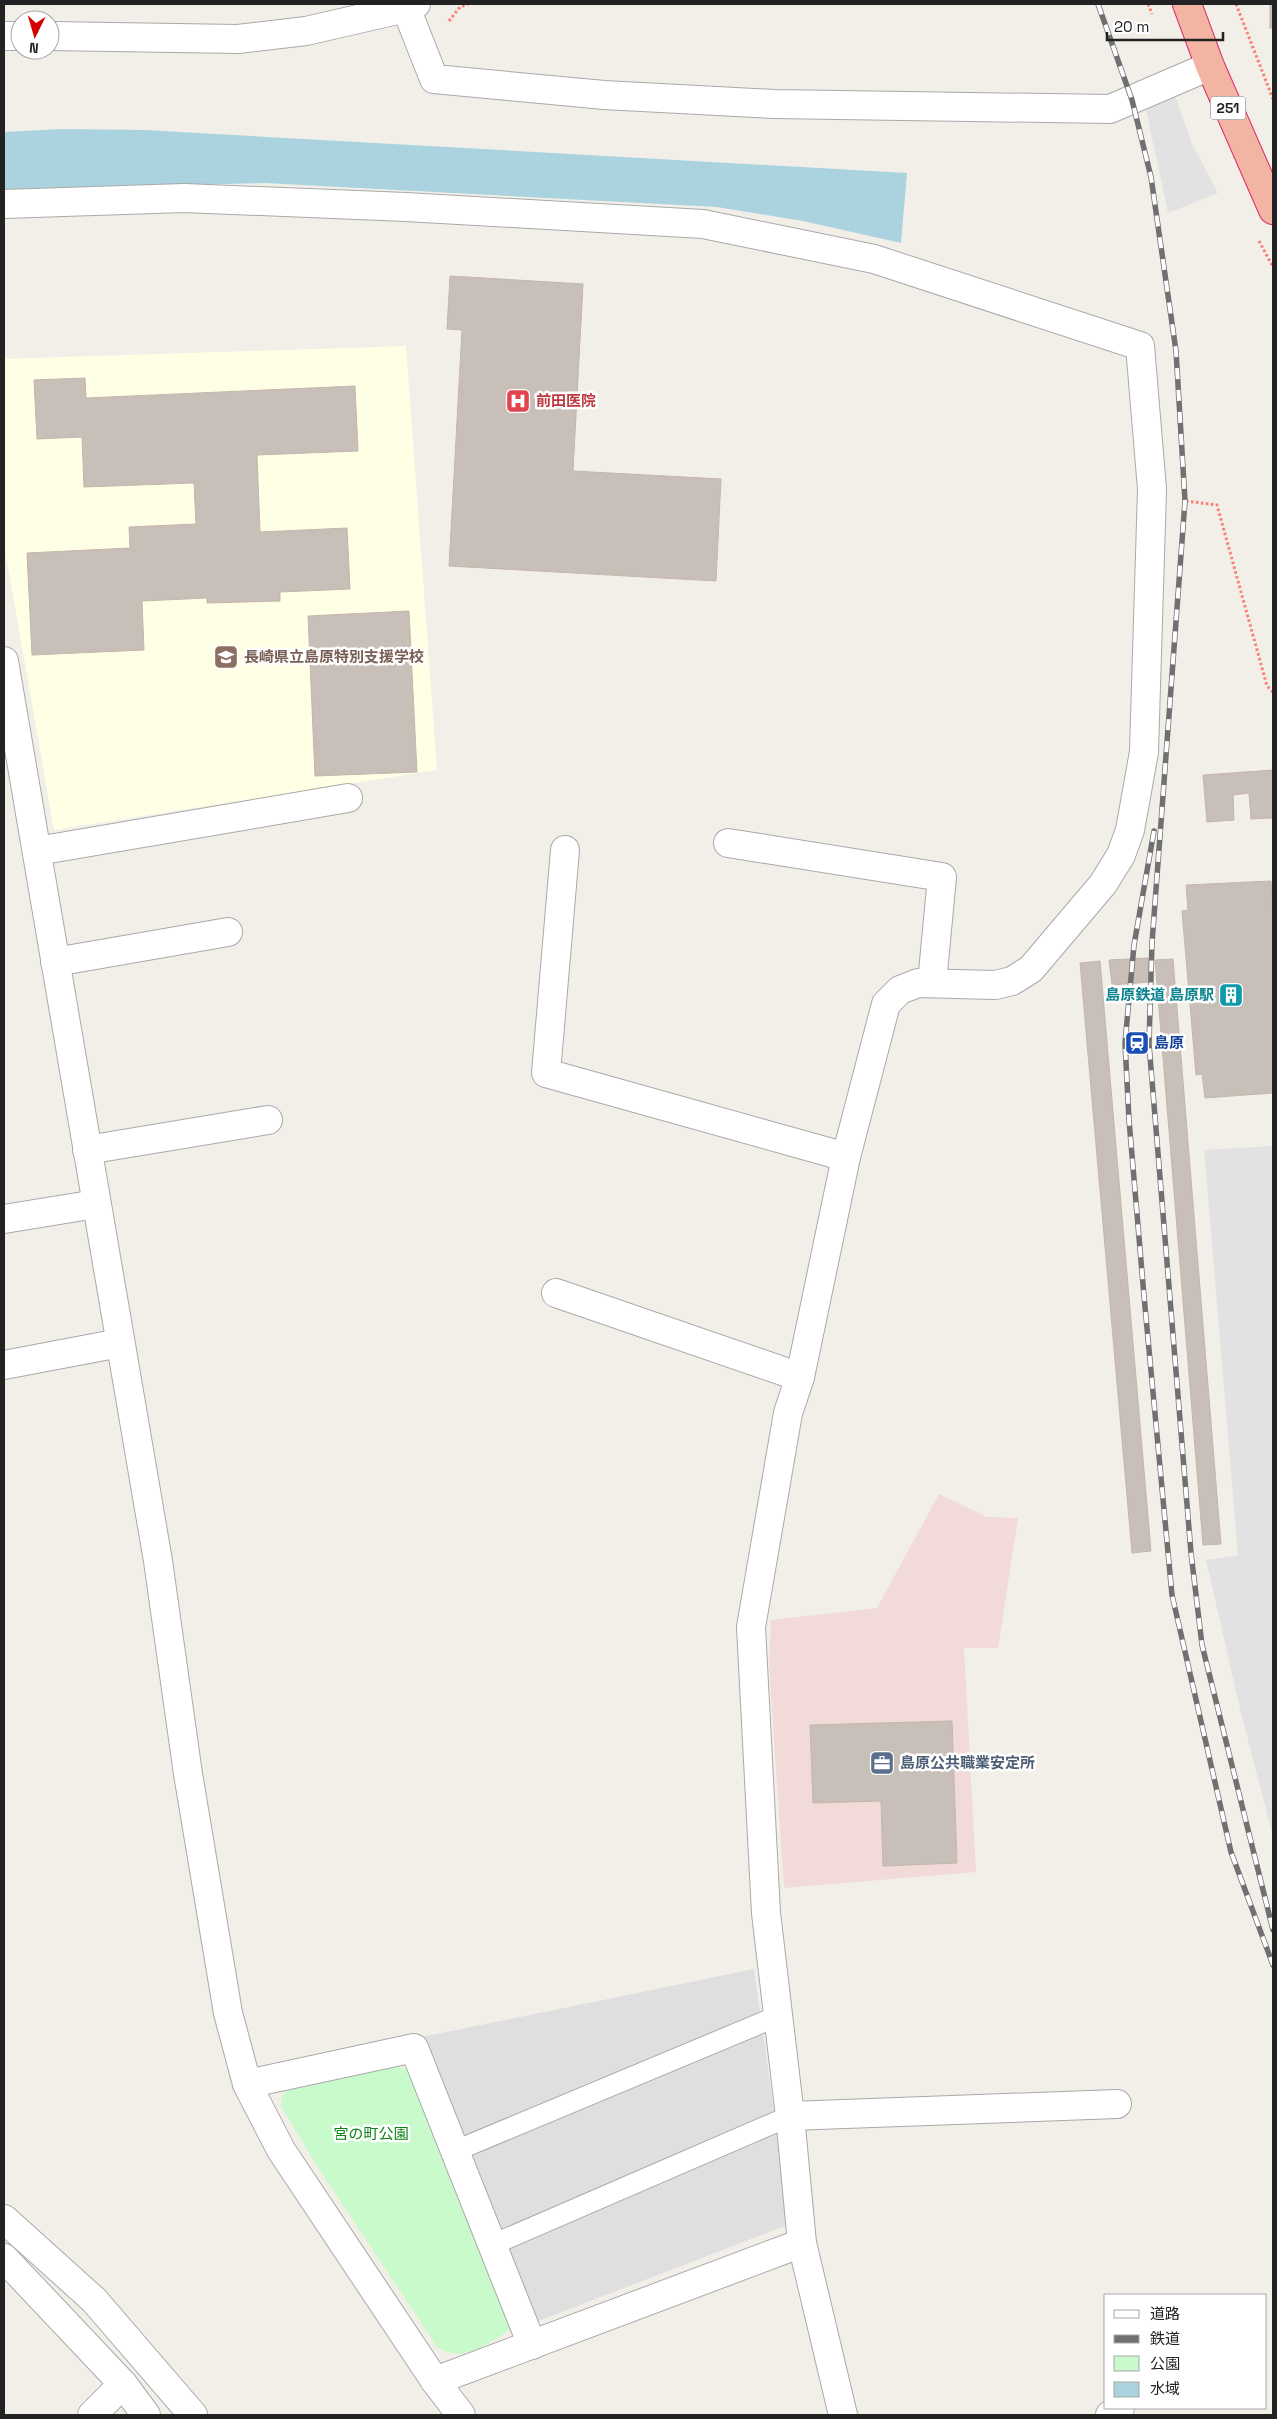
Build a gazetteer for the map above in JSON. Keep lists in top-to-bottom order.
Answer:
{
  "streets": {
    "highway": ["251"]
  },
  "parks": ["宮の町公園"],
  "places": {
    "hospital": ["前田医院"],
    "school or university": ["長崎県立島原特別支援学校"],
    "building": ["島原鉄道 島原駅"],
    "station": ["島原"],
    "office": ["島原公共職業安定所"]
  },
  "legend": [
    "道路",
    "鉄道",
    "公園",
    "水域"
  ],
  "scale_bar": "20 m",
  "north": "bottom"
}
